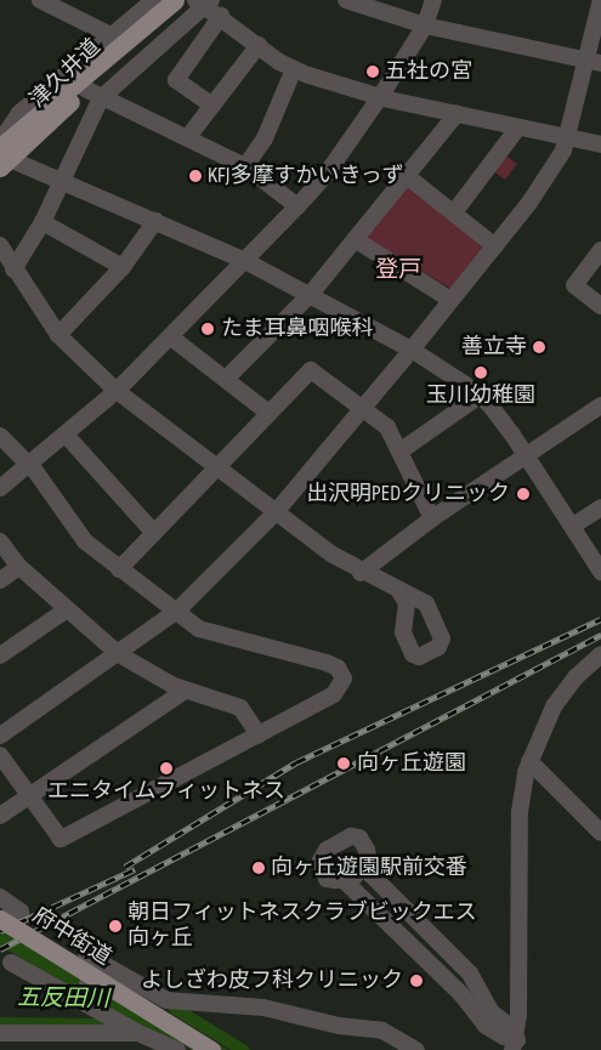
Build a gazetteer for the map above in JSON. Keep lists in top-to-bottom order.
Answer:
{
  "streets": {
    "main road": ["津久井道", "府中街道"]
  },
  "districts": ["登戸"],
  "water": ["五反田川"],
  "places": [
    "五社の宮",
    "KFJ多摩すかいきっず",
    "たま耳鼻咽喉科",
    "善立寺",
    "玉川幼稚園",
    "出沢明PEDクリニック",
    "向ヶ丘遊園",
    "エニタイムフィットネス",
    "向ヶ丘遊園駅前交番",
    "朝日フィットネスクラブビックエス 向ヶ丘",
    "よしざわ皮フ科クリニック"
  ]
}
